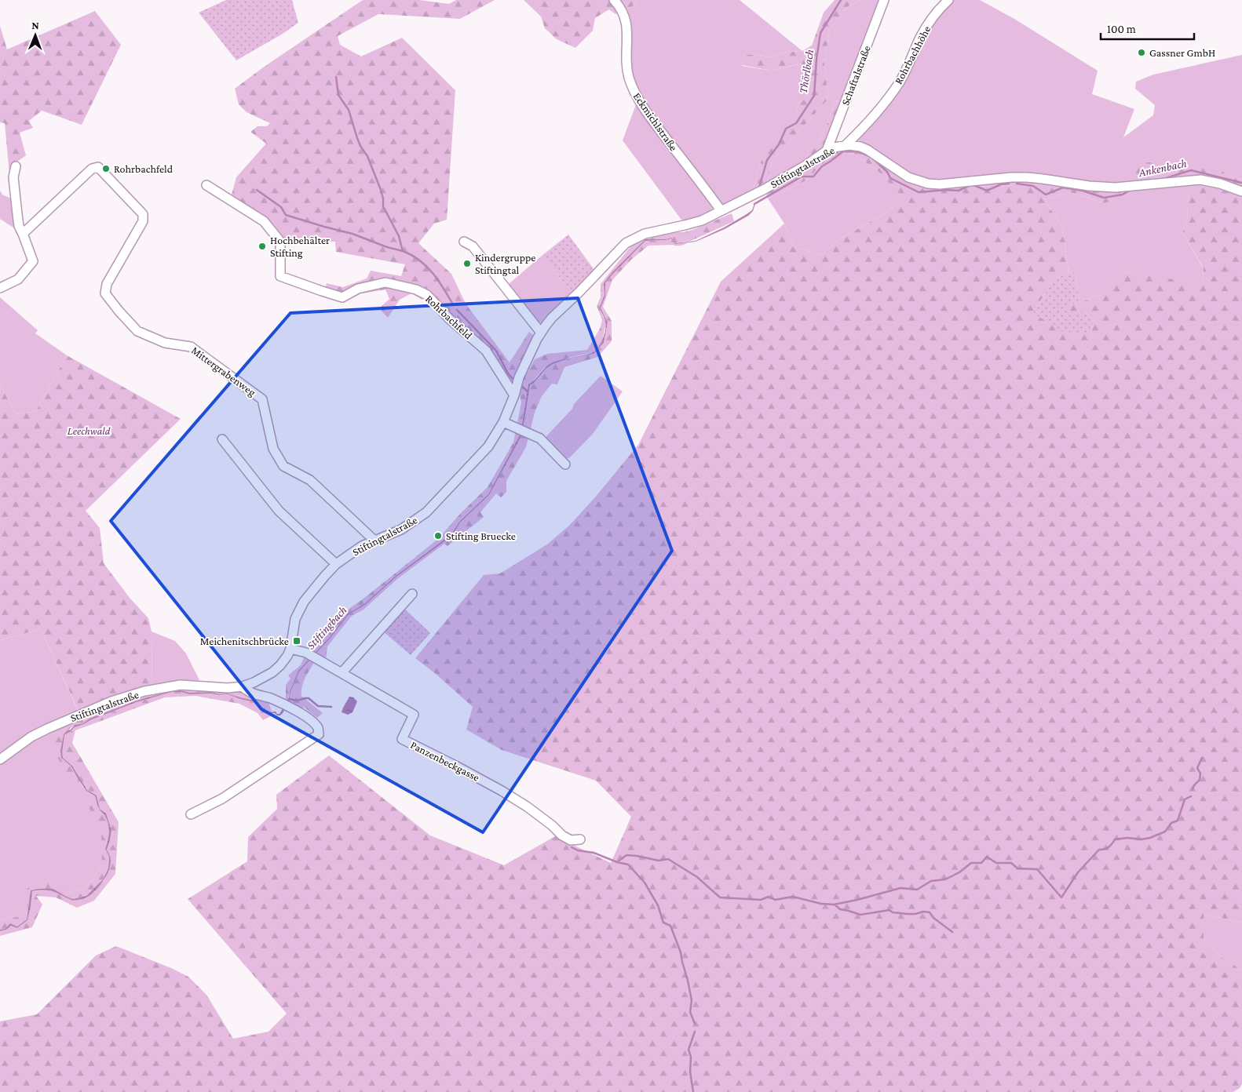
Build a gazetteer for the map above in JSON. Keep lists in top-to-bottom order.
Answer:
{
  "streets": {
    "street": [
      "Rohrbachhöhe",
      "Schaftalstraße",
      "Eckmichlstraße",
      "Stiftingtalstraße",
      "Rohrbachfeld",
      "Mittergrabenweg",
      "Panzenbeckgasse"
    ]
  },
  "crossings": [
    ["Rohrbachhöhe", "Stiftingtalstraße"],
    ["Schaftalstraße", "Stiftingtalstraße"],
    ["Eckmichlstraße", "Stiftingtalstraße"],
    ["Stiftingtalstraße", "Rohrbachfeld"],
    ["Stiftingtalstraße", "Mittergrabenweg"],
    ["Stiftingtalstraße", "Panzenbeckgasse"]
  ],
  "water": ["Thörlbach", "Ankenbach", "Stiftingbach"],
  "parks": ["Leechwald"],
  "places": {
    "other": [
      "Gassner GmbH",
      "Rohrbachfeld",
      "Hochbehälter Stifting",
      "Kindergruppe Stiftingtal",
      "Stifting Bruecke"
    ],
    "transit": ["Meichenitschbrücke"]
  },
  "scale_bar": "100 m",
  "north": "top"
}
